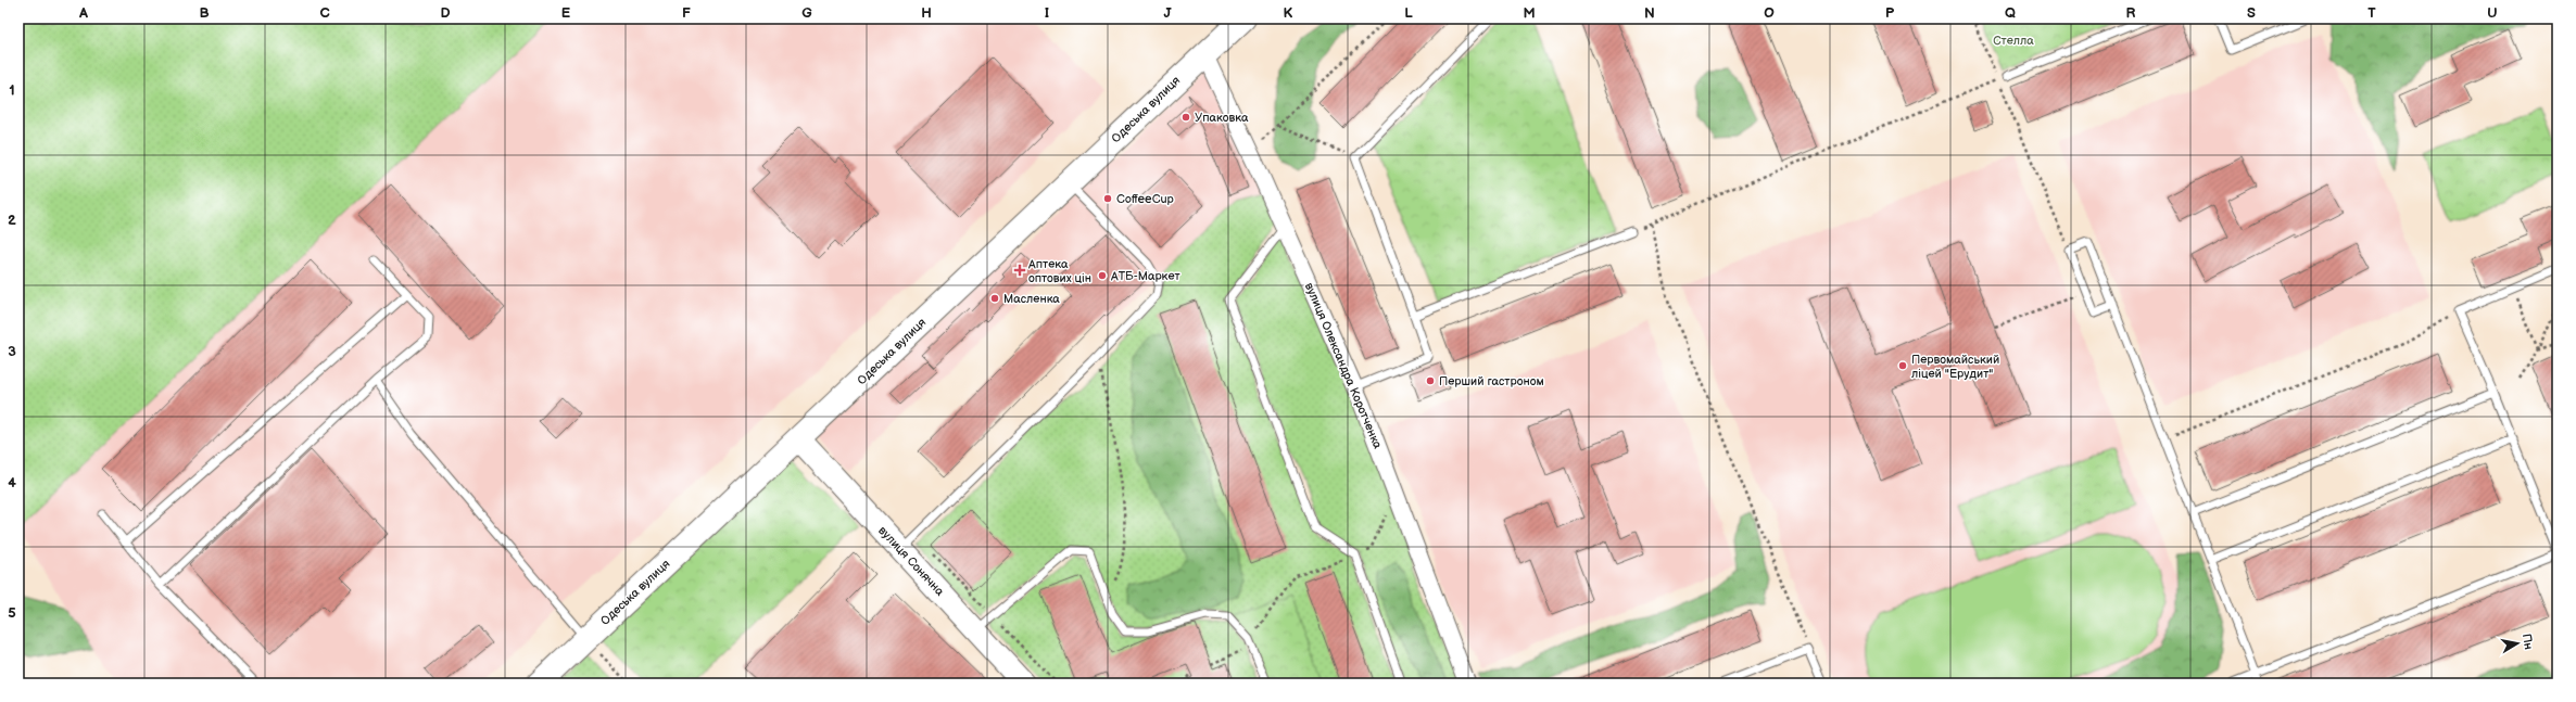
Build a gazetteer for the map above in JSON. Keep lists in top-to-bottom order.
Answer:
{
  "streets": {
    "main road": ["Одеська вулиця"],
    "street": ["вулиця Олександра Коротченка", "вулиця Сонячна"]
  },
  "crossings": [
    ["Одеська вулиця", "вулиця Олександра Коротченка"],
    ["Одеська вулиця", "вулиця Сонячна"]
  ],
  "parks": ["Стелла"],
  "places": {
    "other": [
      "Упаковка",
      "CoffeeCup",
      "АТБ-Маркет",
      "Масленка",
      "Первомайський ліцей \"Ерудит\"",
      "Перший гастроном"
    ],
    "health": ["Аптека оптових цін"]
  },
  "north": "right",
  "grid": {
    "columns": [
      "A",
      "B",
      "C",
      "D",
      "E",
      "F",
      "G",
      "H",
      "I",
      "J",
      "K",
      "L",
      "M",
      "N",
      "O",
      "P",
      "Q",
      "R",
      "S",
      "T",
      "U"
    ],
    "rows": [
      "1",
      "2",
      "3",
      "4",
      "5"
    ]
  }
}
